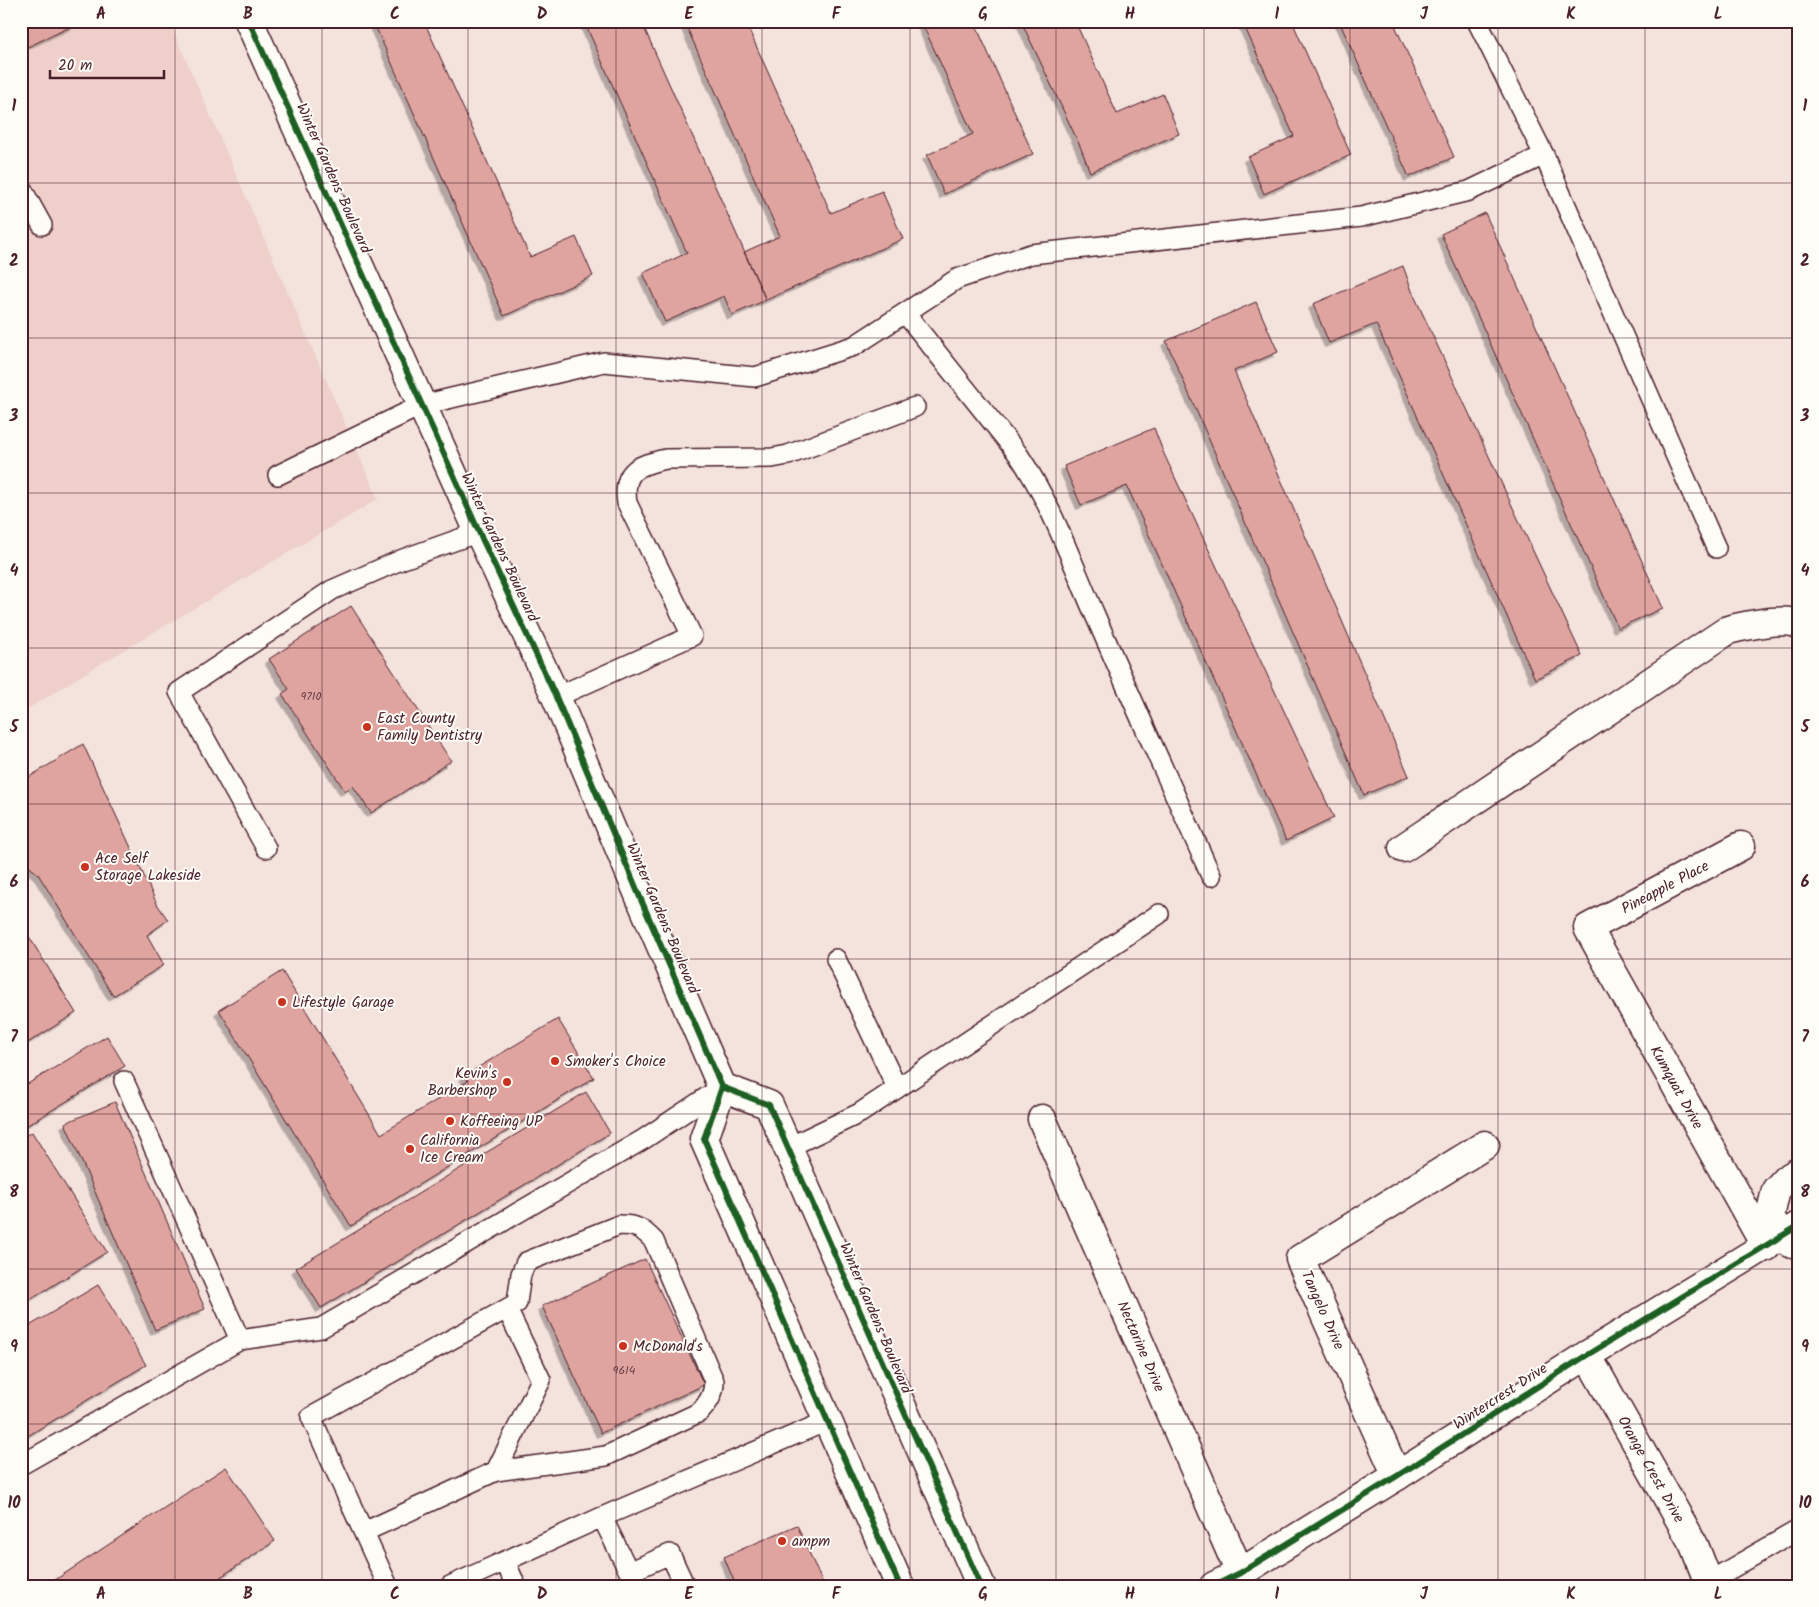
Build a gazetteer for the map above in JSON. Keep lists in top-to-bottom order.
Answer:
{
  "streets": {
    "street": [
      "Winter Gardens Boulevard",
      "Pineapple Place",
      "Kumquat Drive",
      "Tangelo Drive",
      "Nectarine Drive",
      "Wintercrest Drive",
      "Orange Crest Drive"
    ]
  },
  "crossings": [
    ["Pineapple Place", "Kumquat Drive"],
    ["Kumquat Drive", "Wintercrest Drive"],
    ["Tangelo Drive", "Wintercrest Drive"],
    ["Nectarine Drive", "Wintercrest Drive"],
    ["Wintercrest Drive", "Orange Crest Drive"]
  ],
  "places": [
    "East County Family Dentistry",
    "Ace Self Storage Lakeside",
    "Lifestyle Garage",
    "Smoker's Choice",
    "Kevin's Barbershop",
    "Koffeeing UP",
    "California Ice Cream",
    "McDonald's",
    "ampm"
  ],
  "house_numbers": ["9710", "9614"],
  "scale_bar": "20 m",
  "grid": {
    "columns": [
      "A",
      "B",
      "C",
      "D",
      "E",
      "F",
      "G",
      "H",
      "I",
      "J",
      "K",
      "L"
    ],
    "rows": [
      "1",
      "2",
      "3",
      "4",
      "5",
      "6",
      "7",
      "8",
      "9",
      "10"
    ]
  }
}
